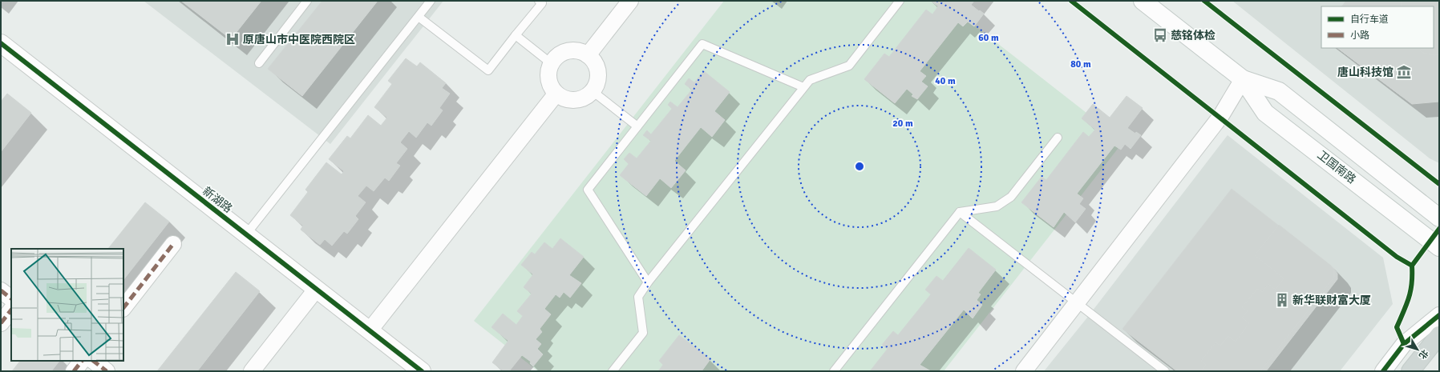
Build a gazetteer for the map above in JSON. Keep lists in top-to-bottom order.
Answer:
{
  "streets": {
    "main road": ["卫国南路", "新湖路"]
  },
  "places": {
    "bus stop": ["慈铭体检"],
    "hospital": ["原唐山市中医院西院区"],
    "museum": ["唐山科技馆"],
    "building": ["新华联财富大厦"]
  },
  "legend": ["自行车道", "小路"],
  "north": "bottom right",
  "rings": [
    "60 m",
    "80 m",
    "40 m",
    "20 m"
  ]
}
